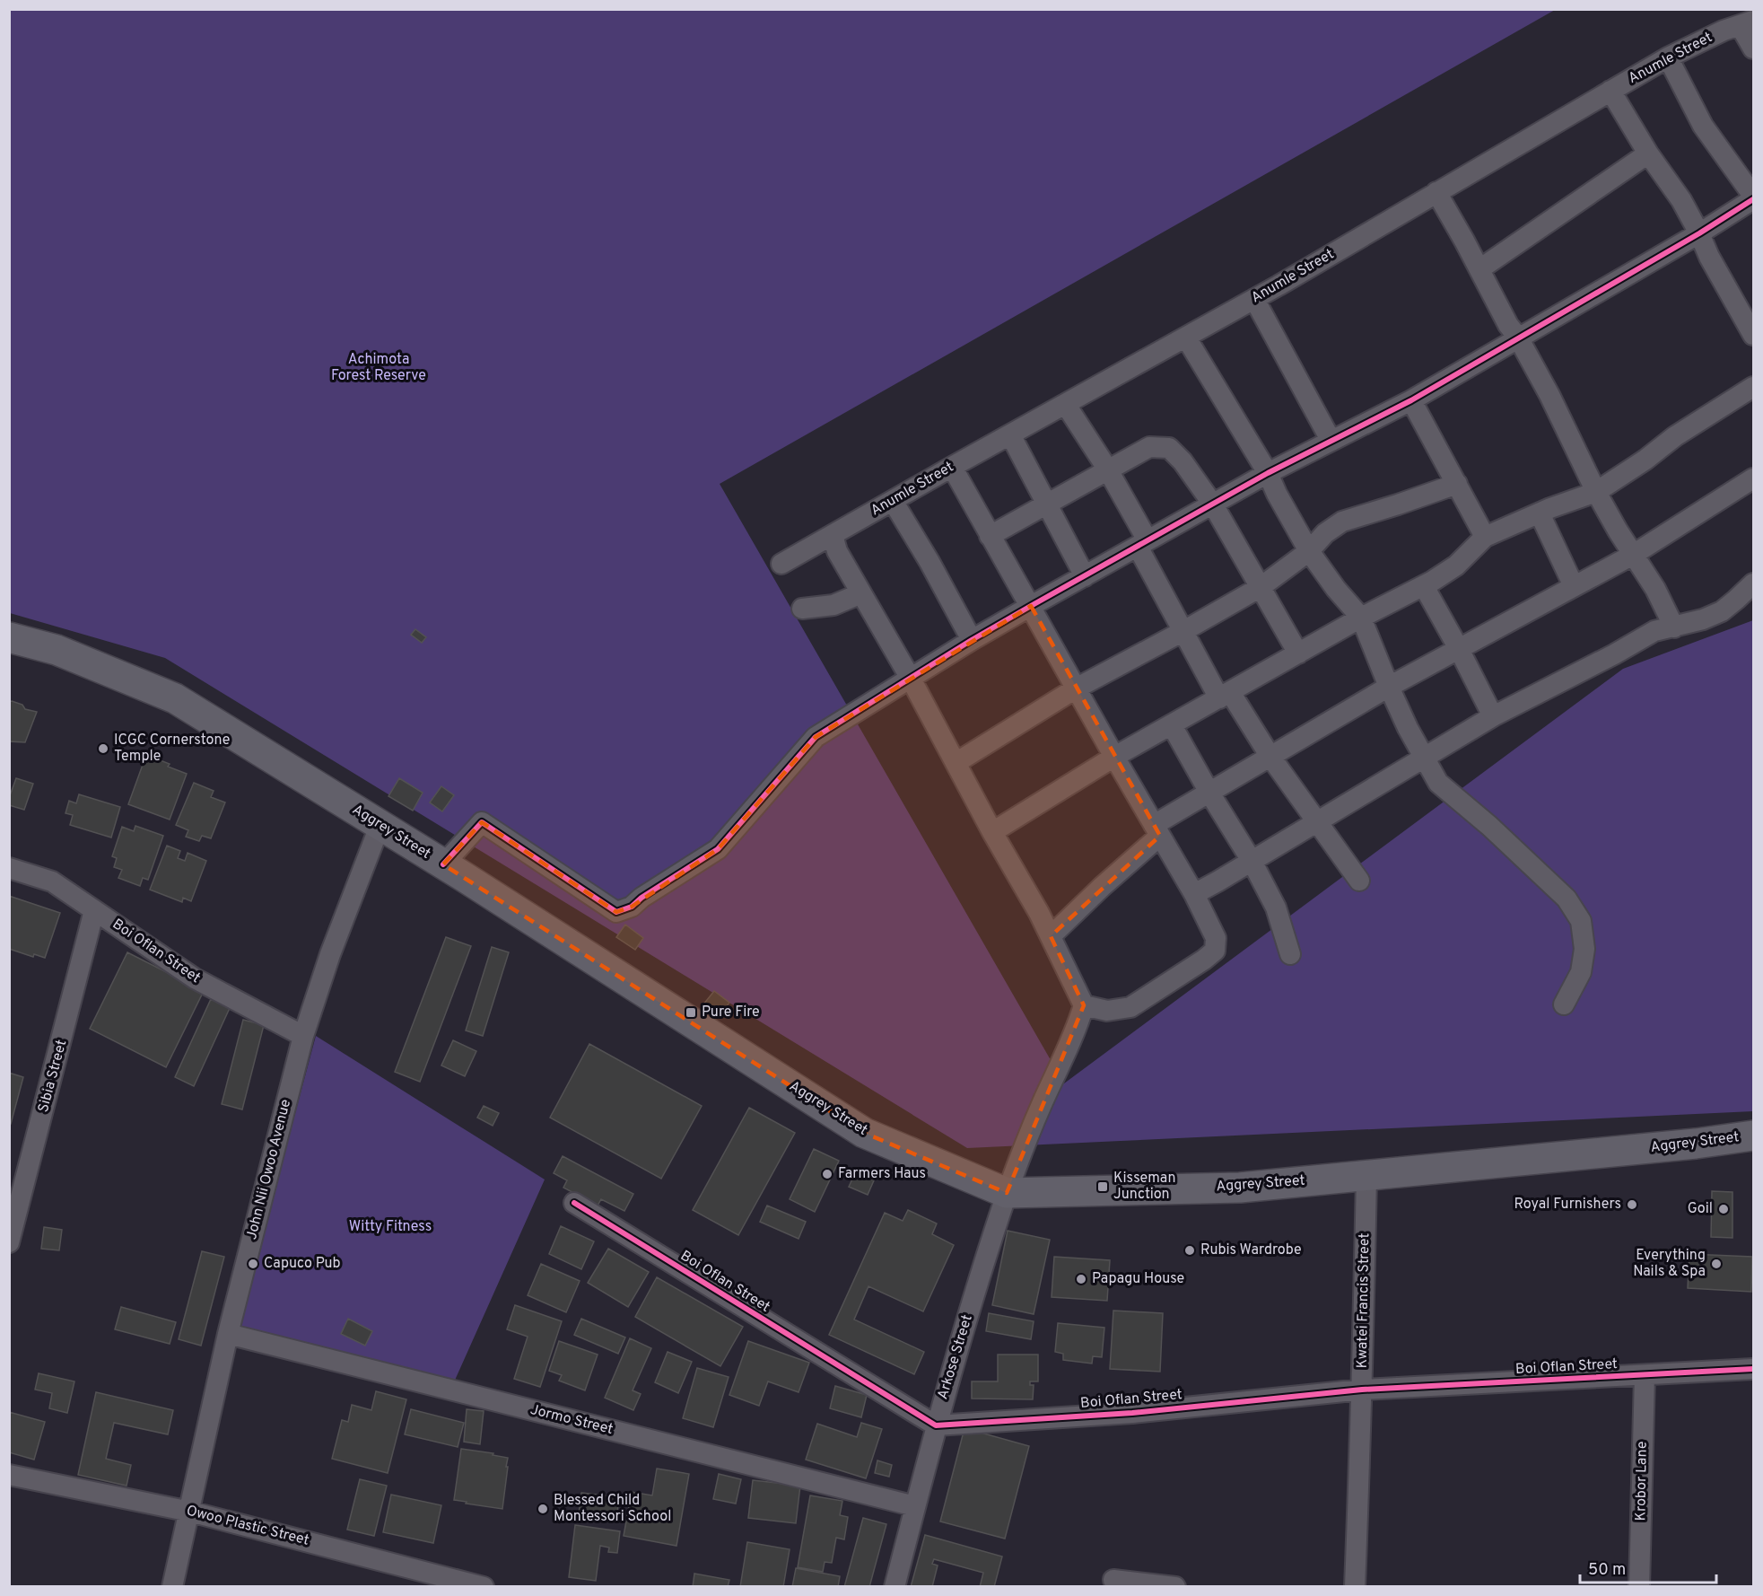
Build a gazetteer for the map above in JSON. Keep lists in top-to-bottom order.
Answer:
{
  "streets": {
    "main road": ["Aggrey Street"],
    "street": [
      "Anumle Street",
      "Boi Oflan Street",
      "Sibia Street",
      "John Nii Owoo Avenue",
      "Kwatei Francis Street",
      "Arkose Street",
      "Jormo Street",
      "Krobor Lane",
      "Owoo Plastic Street"
    ]
  },
  "crossings": [
    ["Aggrey Street", "John Nii Owoo Avenue"],
    ["Aggrey Street", "Kwatei Francis Street"],
    ["Aggrey Street", "Arkose Street"],
    ["Boi Oflan Street", "Sibia Street"],
    ["Boi Oflan Street", "John Nii Owoo Avenue"],
    ["Boi Oflan Street", "Kwatei Francis Street"],
    ["Boi Oflan Street", "Arkose Street"],
    ["Boi Oflan Street", "Krobor Lane"],
    ["John Nii Owoo Avenue", "Jormo Street"],
    ["John Nii Owoo Avenue", "Owoo Plastic Street"],
    ["Arkose Street", "Jormo Street"]
  ],
  "parks": ["Achimota Forest Reserve", "Witty Fitness"],
  "places": {
    "other": [
      "ICGC Cornerstone Temple",
      "Farmers Haus",
      "Royal Furnishers",
      "Goil",
      "Rubis Wardrobe",
      "Capuco Pub",
      "Everything Nails & Spa",
      "Papagu House",
      "Blessed Child Montessori School"
    ],
    "transit": ["Pure Fire", "Kisseman Junction"]
  },
  "scale_bar": "50 m"
}
